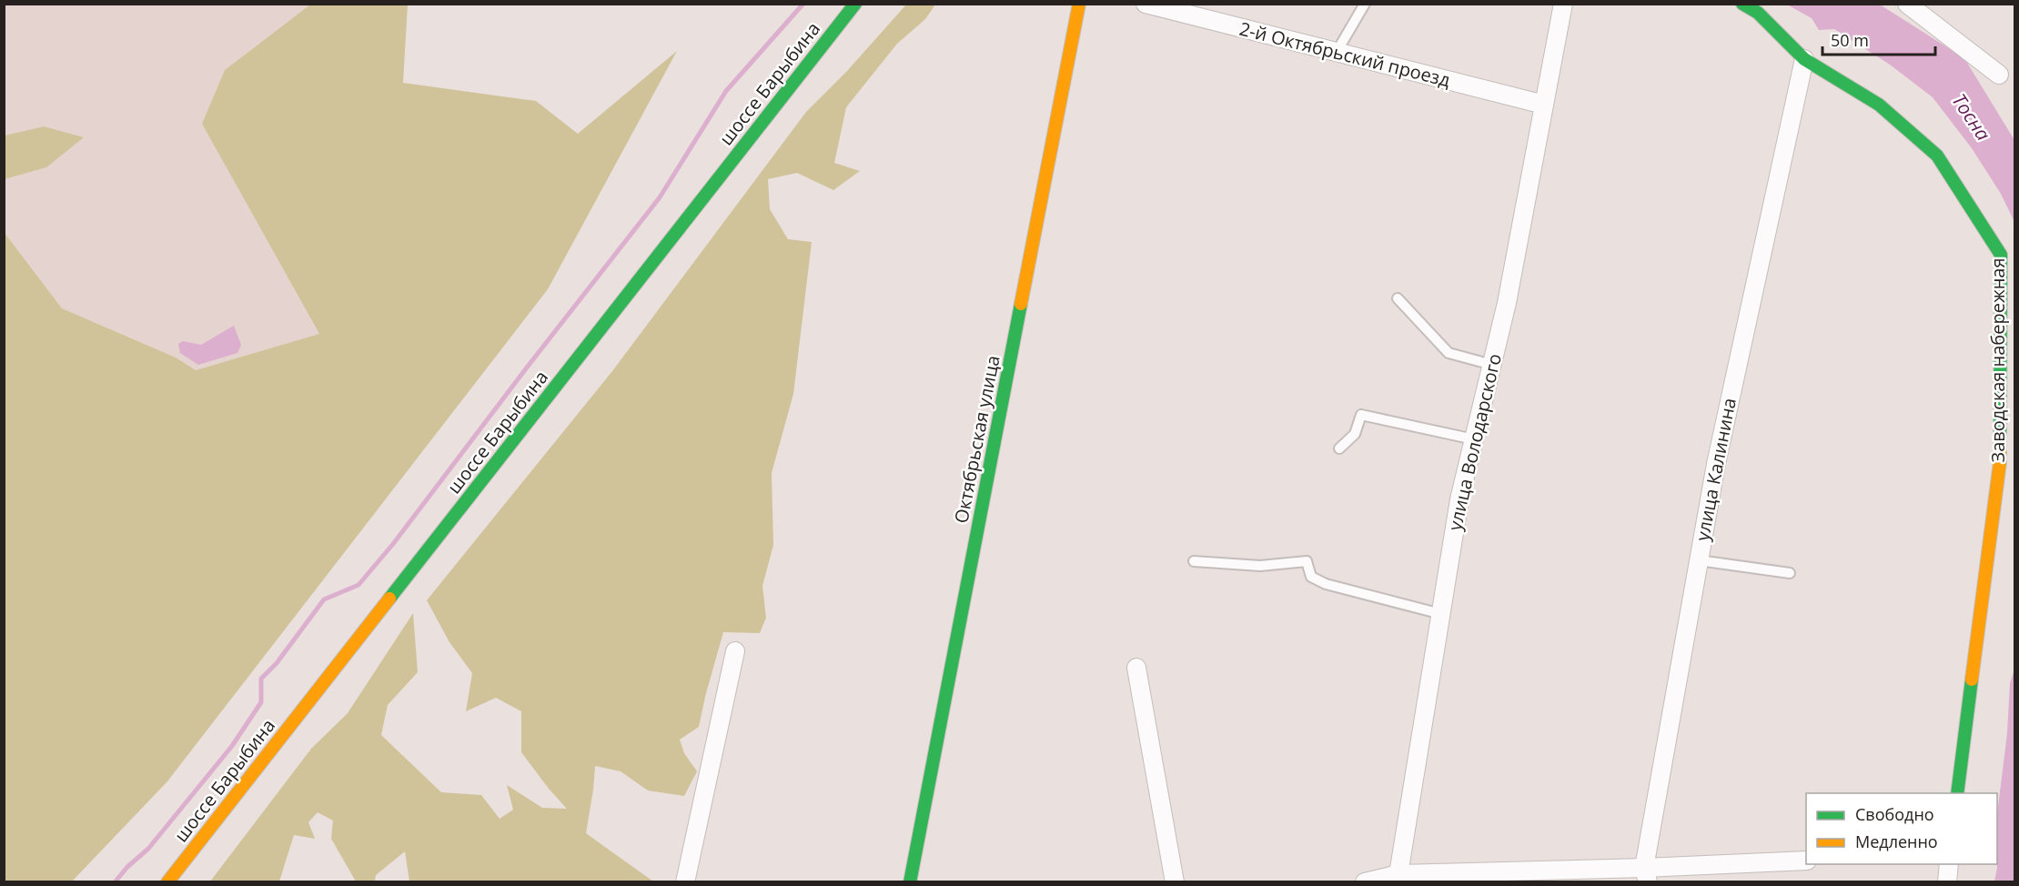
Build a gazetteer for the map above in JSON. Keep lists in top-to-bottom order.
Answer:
{
  "streets": {
    "street": [
      "2-й Октябрьский проезд",
      "шоссе Барыбина",
      "Заводская набережная",
      "Октябрьская улица",
      "улица Володарского",
      "улица Калинина"
    ]
  },
  "crossings": [
    ["2-й Октябрьский проезд", "улица Володарского"],
    ["Заводская набережная", "улица Калинина"]
  ],
  "water": ["Тосна"],
  "legend": ["Свободно", "Медленно"],
  "scale_bar": "50 m"
}
